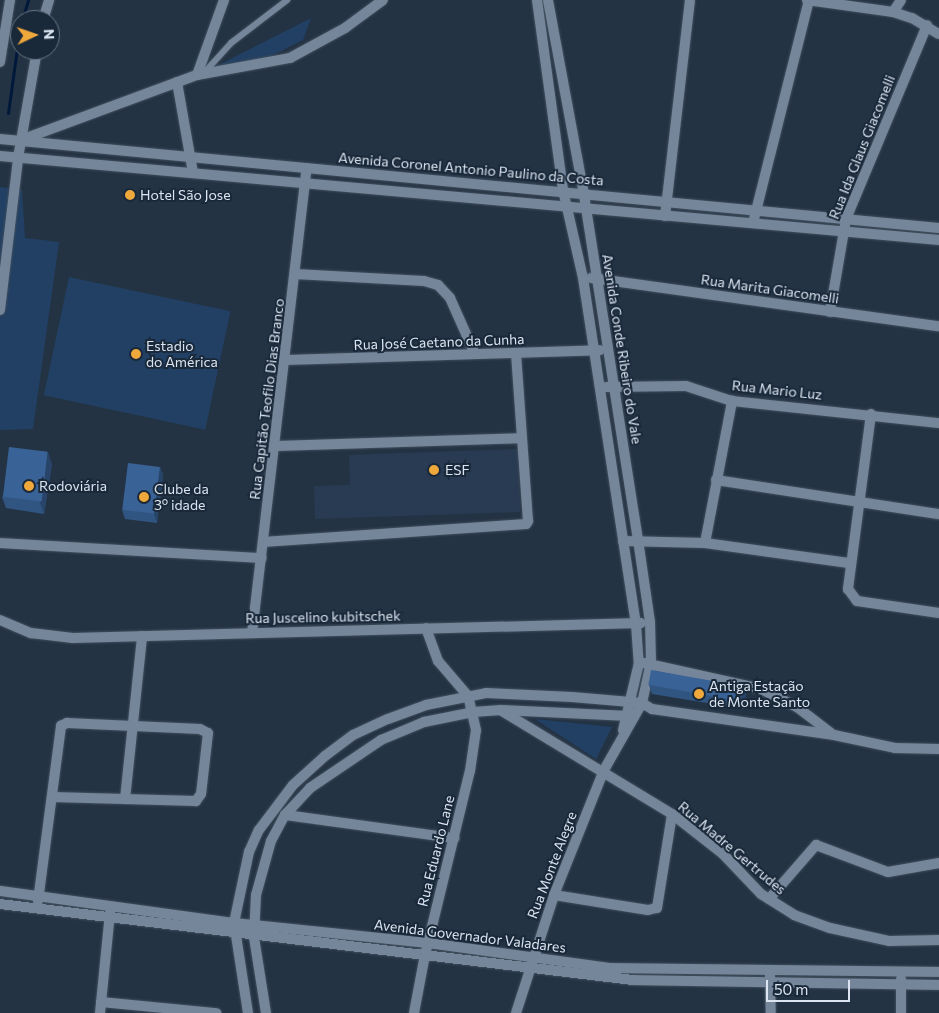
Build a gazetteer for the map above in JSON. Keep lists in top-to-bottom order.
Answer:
{
  "streets": {
    "street": [
      "Rua Ida Glaus Giacomelli",
      "Avenida Coronel Antonio Paulino da Costa",
      "Rua Marita Giacomelli",
      "Rua José Caetano da Cunha",
      "Avenida Conde Ribeiro do Vale",
      "Rua Mario Luz",
      "Rua Capitão Teofilo Dias Branco",
      "Rua Juscelino kubitschek",
      "Rua Madre Gertrudes",
      "Rua Eduardo Lane",
      "Rua Monte Alegre",
      "Avenida Governador Valadares"
    ]
  },
  "crossings": [
    ["Rua Ida Glaus Giacomelli", "Avenida Coronel Antonio Paulino da Costa"],
    ["Rua Ida Glaus Giacomelli", "Rua Marita Giacomelli"],
    ["Avenida Coronel Antonio Paulino da Costa", "Avenida Conde Ribeiro do Vale"],
    ["Avenida Coronel Antonio Paulino da Costa", "Rua Capitão Teofilo Dias Branco"],
    ["Rua Marita Giacomelli", "Avenida Conde Ribeiro do Vale"],
    ["Rua José Caetano da Cunha", "Avenida Conde Ribeiro do Vale"],
    ["Rua José Caetano da Cunha", "Rua Capitão Teofilo Dias Branco"],
    ["Avenida Conde Ribeiro do Vale", "Rua Mario Luz"],
    ["Avenida Conde Ribeiro do Vale", "Rua Juscelino kubitschek"],
    ["Avenida Conde Ribeiro do Vale", "Rua Monte Alegre"],
    ["Rua Capitão Teofilo Dias Branco", "Rua Juscelino kubitschek"],
    ["Rua Madre Gertrudes", "Rua Monte Alegre"],
    ["Rua Eduardo Lane", "Avenida Governador Valadares"],
    ["Rua Monte Alegre", "Avenida Governador Valadares"]
  ],
  "places": [
    "Hotel São Jose",
    "Estadio do América",
    "ESF",
    "Rodoviária",
    "Clube da 3º idade",
    "Antiga Estação de Monte Santo"
  ],
  "scale_bar": "50 m",
  "north": "right"
}
